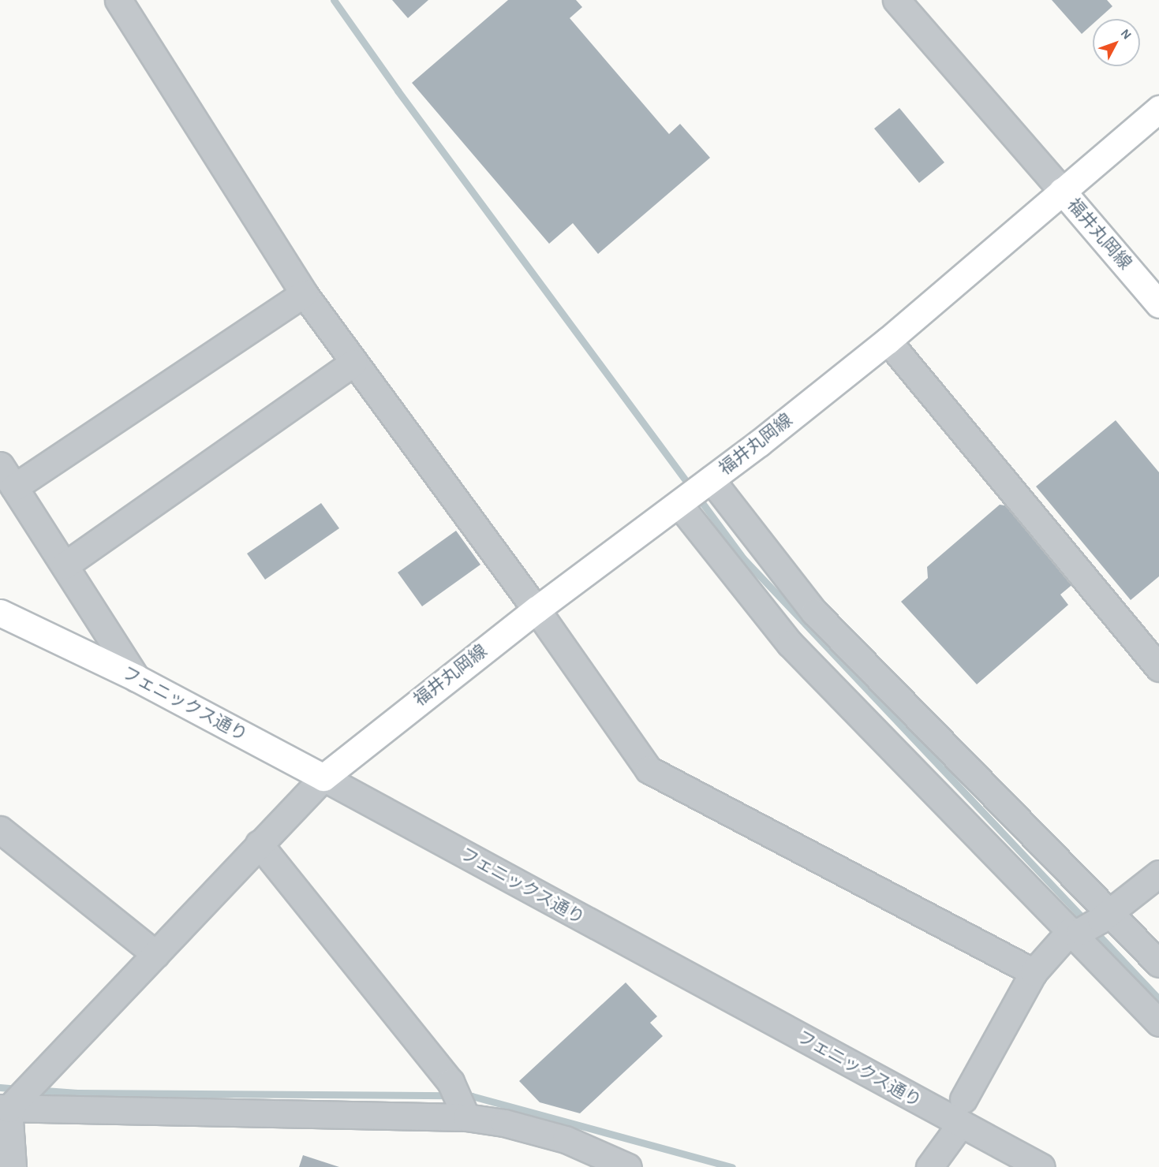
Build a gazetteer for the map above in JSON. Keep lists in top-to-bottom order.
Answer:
{
  "streets": {
    "main road": ["福井丸岡線", "フェニックス通り"]
  },
  "crossings": [
    ["福井丸岡線", "フェニックス通り"]
  ],
  "north": "top right"
}
